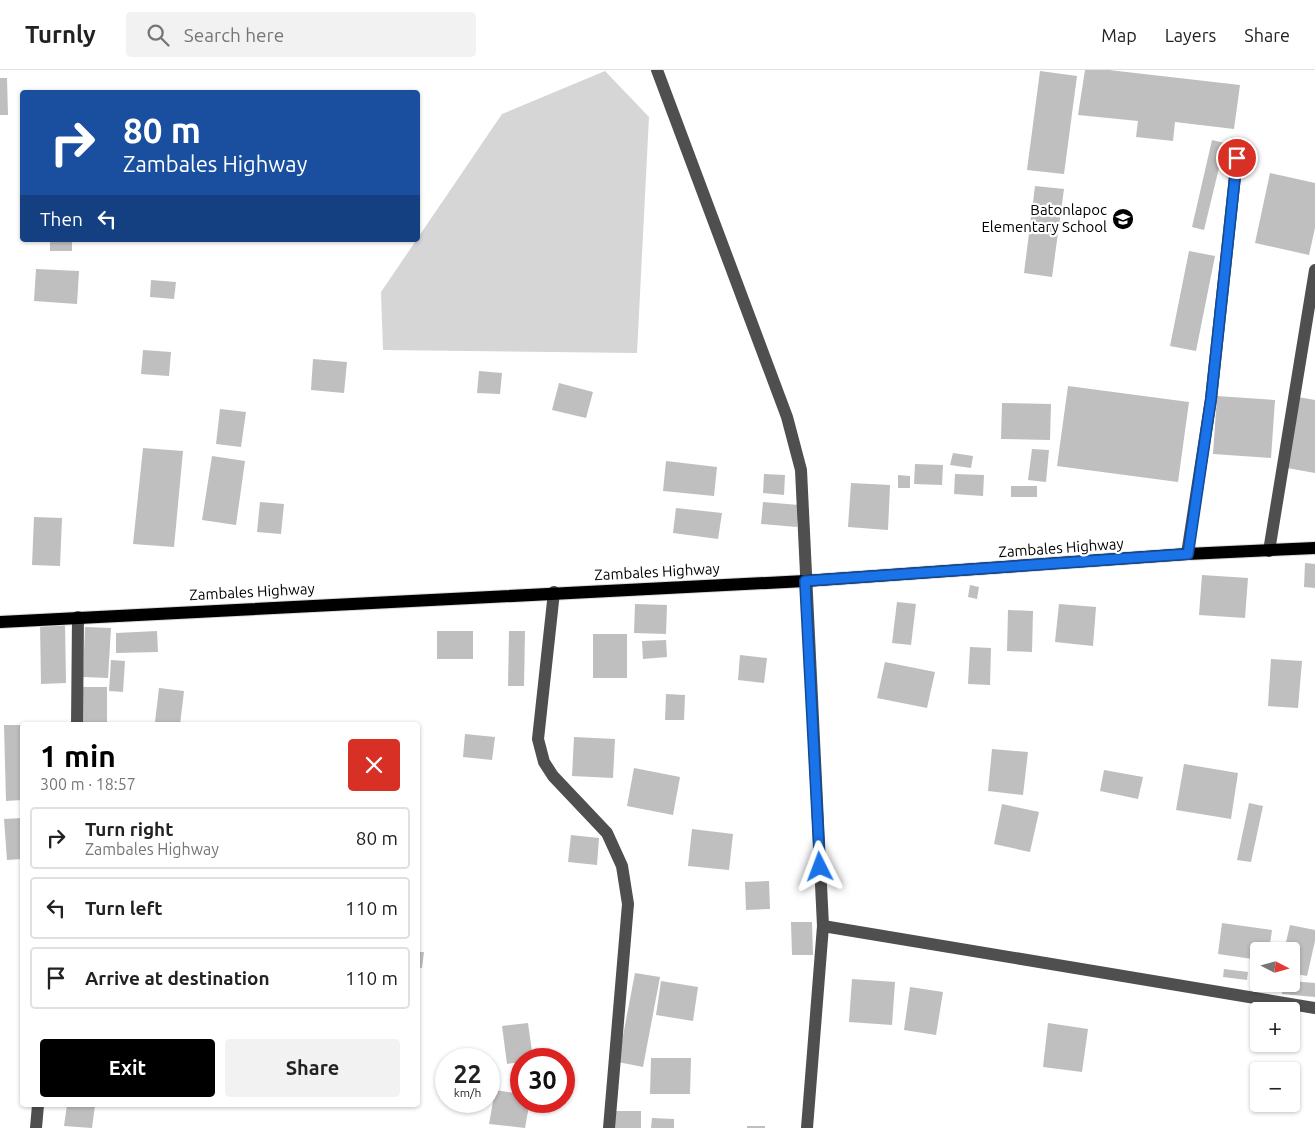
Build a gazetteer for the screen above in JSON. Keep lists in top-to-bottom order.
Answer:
{
  "streets": {
    "main road": ["Zambales Highway"]
  },
  "places": {
    "school or university": ["Batonlapoc Elementary School"]
  },
  "north": "right",
  "page": {
    "header": "Turnly",
    "search": "Search here",
    "nav": ["Map", "Layers", "Share"],
    "turn": ["80 m", "Zambales Highway"],
    "then": "Then",
    "heading": ["1 min", "300 m · 18:57"],
    "list": [
      {
        "name": "Turn right",
        "note": "Zambales Highway",
        "value": "80 m"
      },
      {
        "name": "Turn left",
        "value": "110 m"
      },
      {
        "name": "Arrive at destination",
        "value": "110 m"
      }
    ],
    "map_buttons": ["+", "−"],
    "buttons": ["Exit", "Share"],
    "speed": "22 km/h",
    "limit": "30"
  }
}
